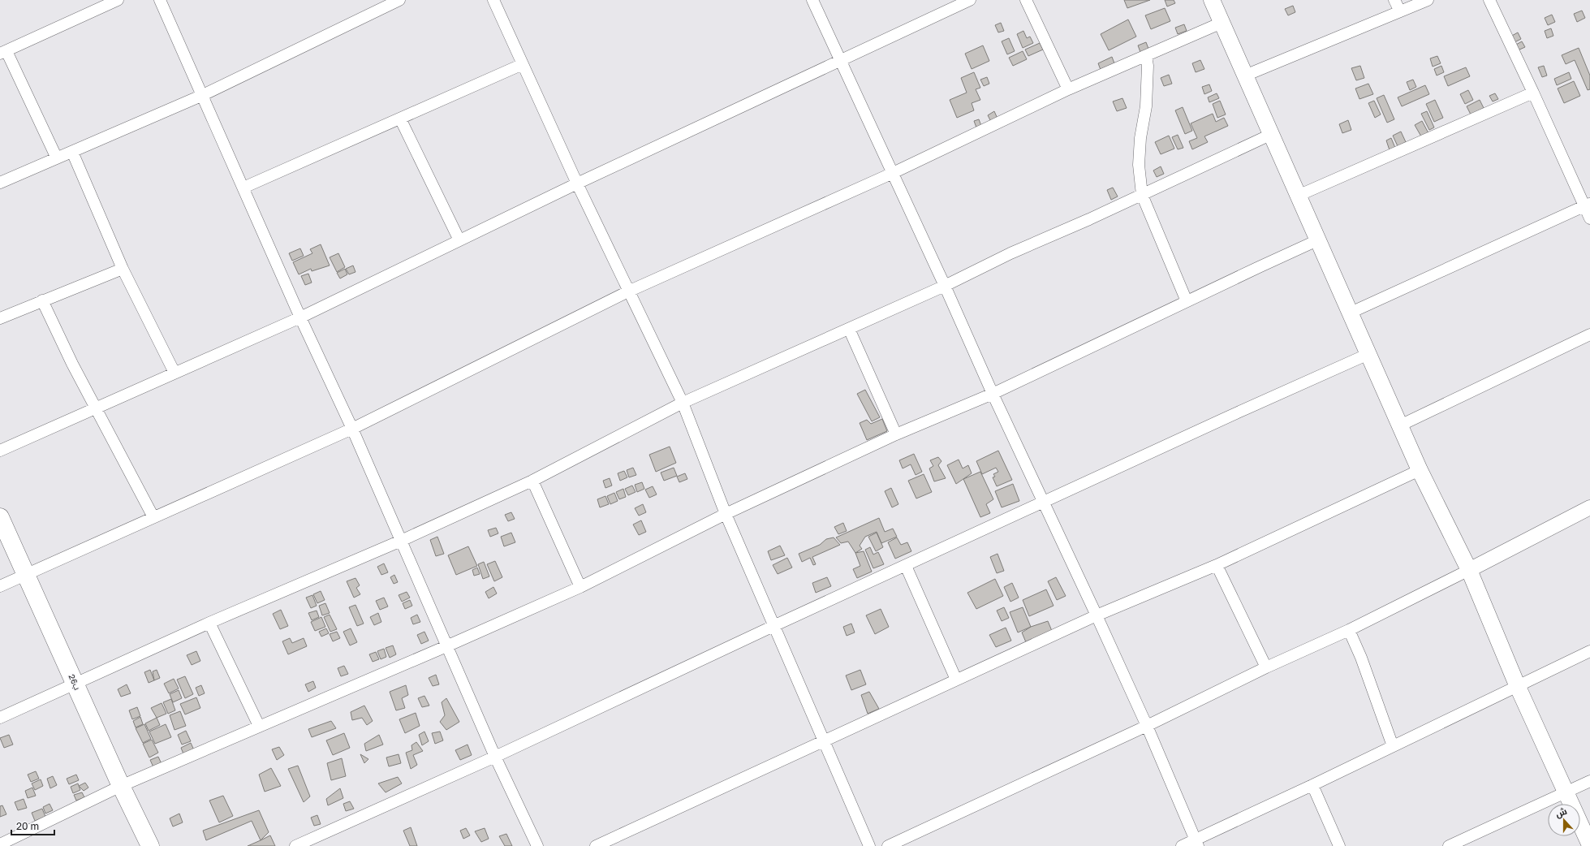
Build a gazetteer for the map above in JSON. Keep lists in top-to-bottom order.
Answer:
{
  "streets": {
    "highway": ["26ب"]
  },
  "scale_bar": "20 m",
  "north": "top"
}
